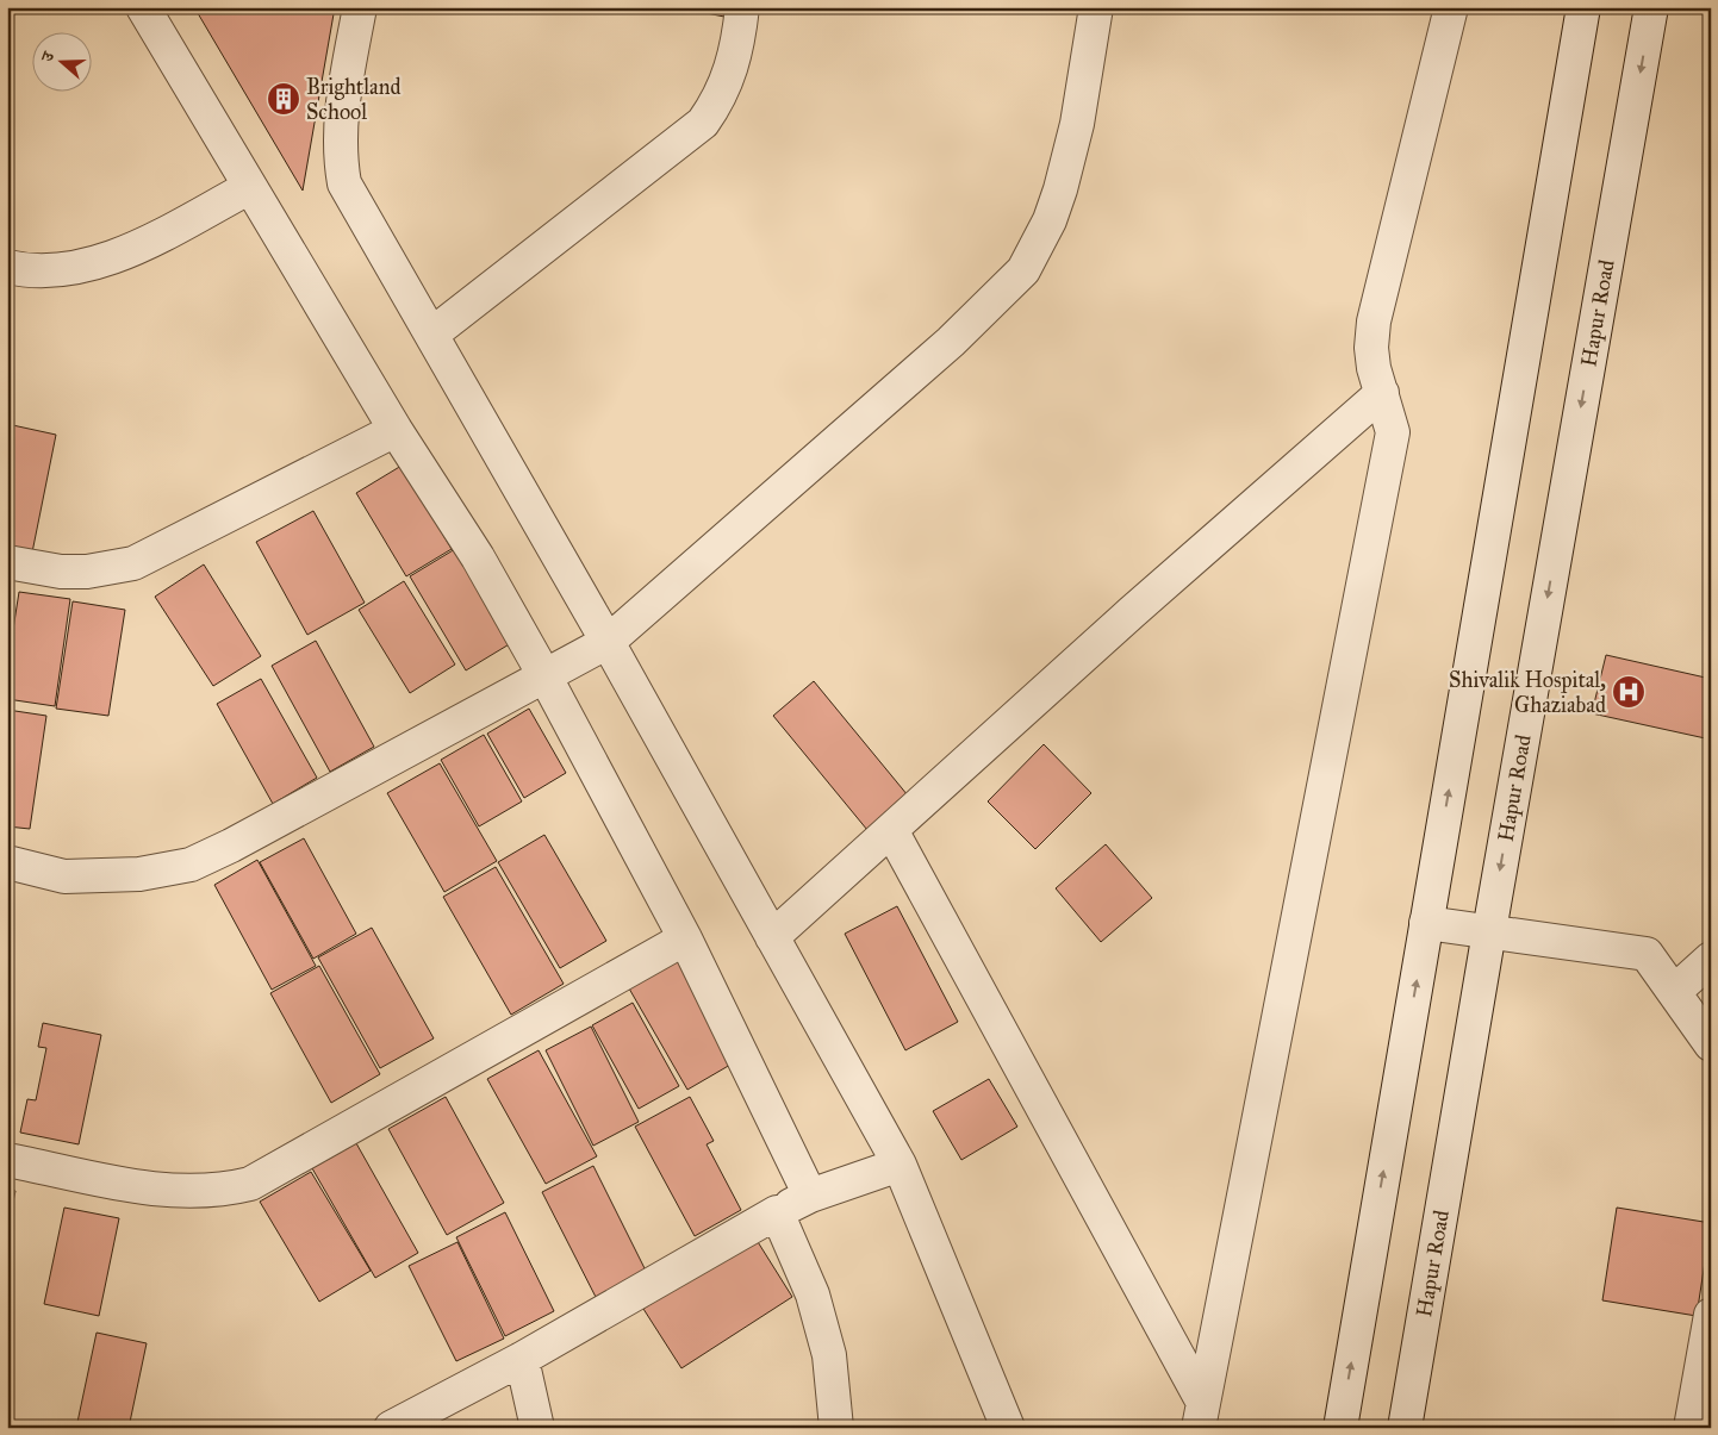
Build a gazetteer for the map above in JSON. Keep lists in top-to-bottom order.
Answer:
{
  "streets": {
    "street": ["Hapur Road"]
  },
  "places": {
    "building": ["Brightland School"],
    "hospital": ["Shivalik Hospital, Ghaziabad"]
  },
  "north": "left"
}
